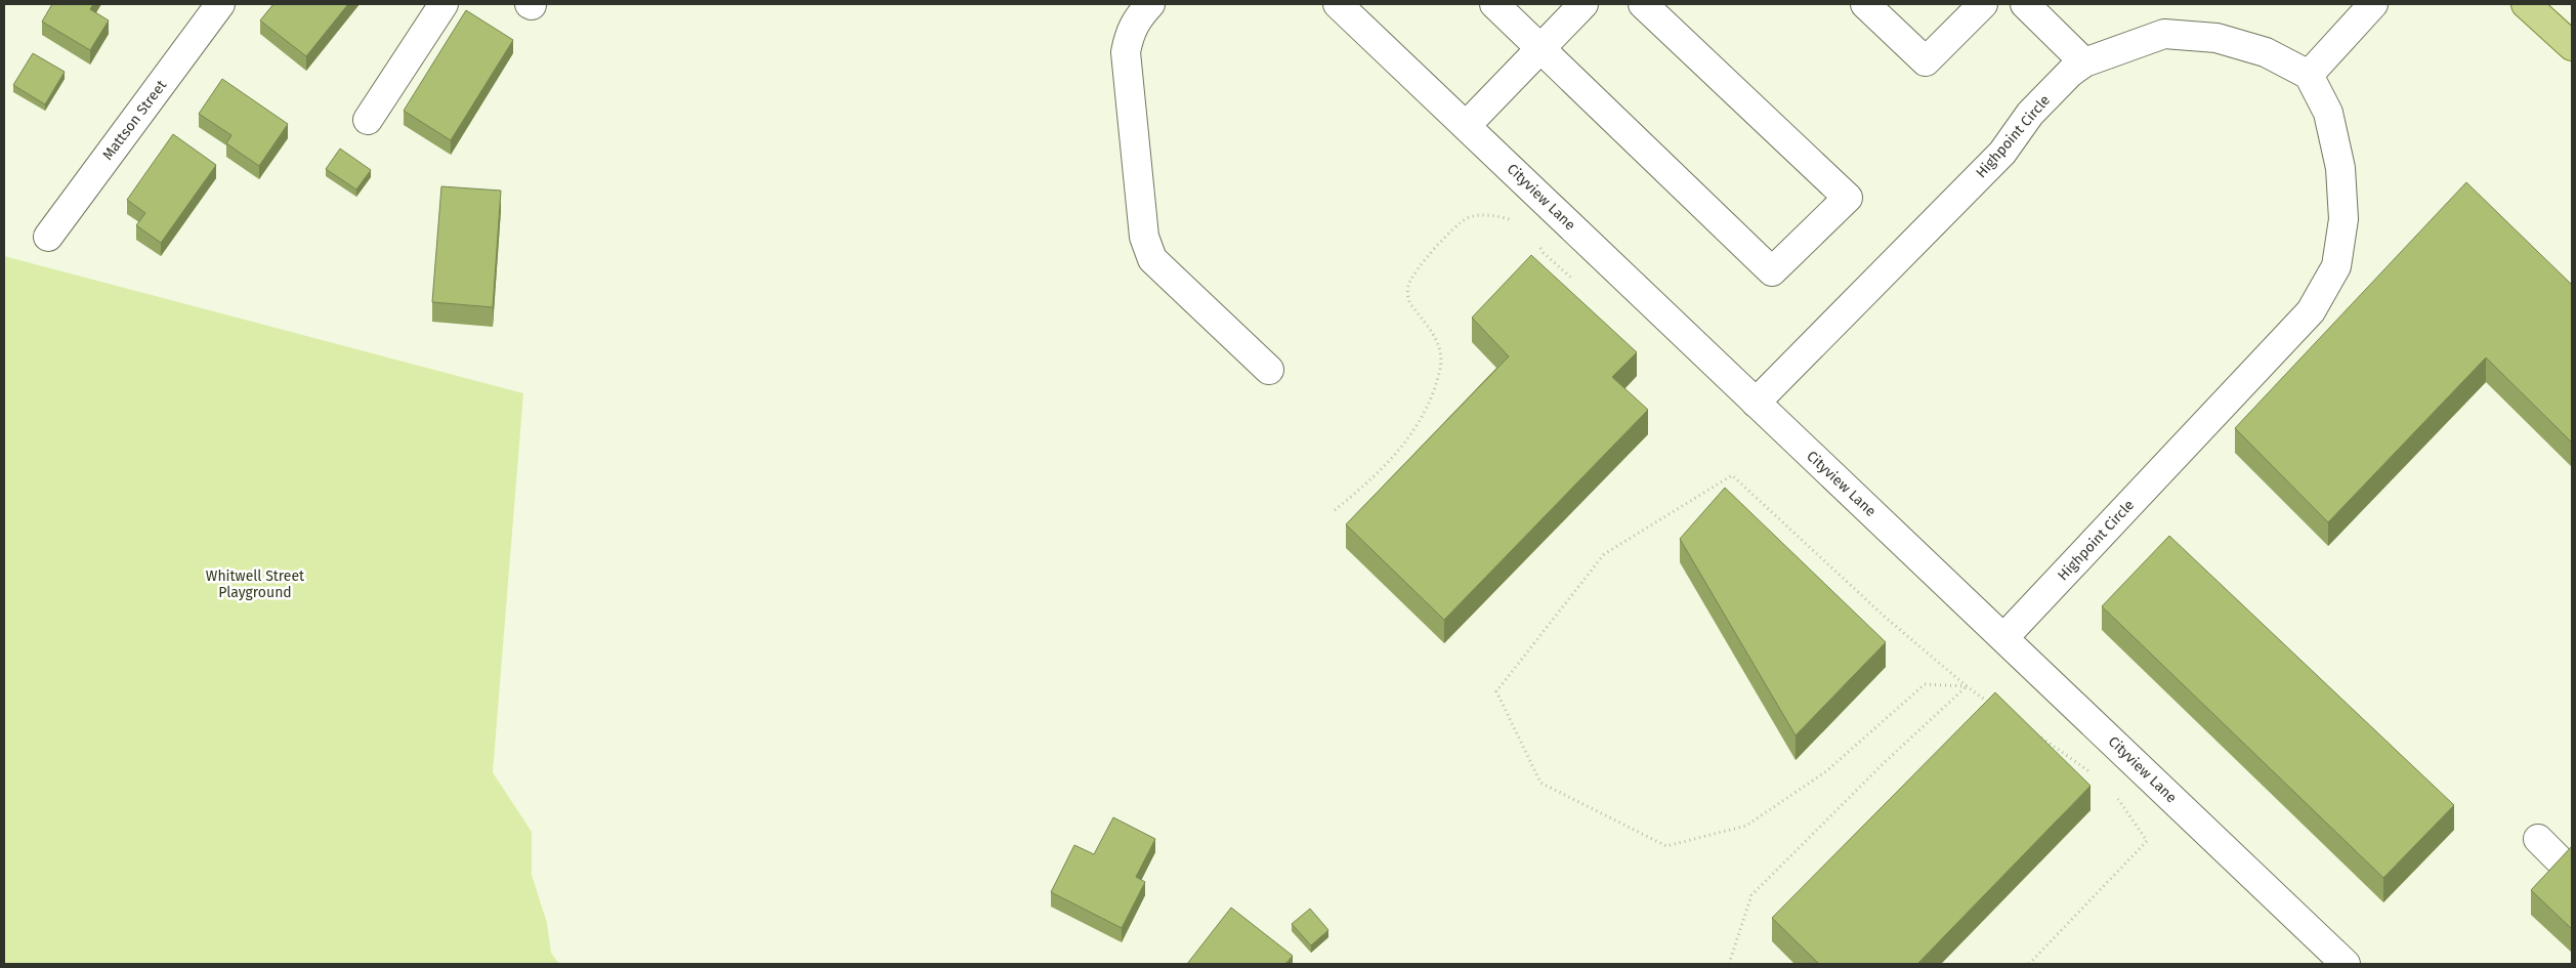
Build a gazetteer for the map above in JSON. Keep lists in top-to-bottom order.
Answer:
{
  "streets": {
    "street": ["Mattson Street", "Highpoint Circle", "Cityview Lane"]
  },
  "crossings": [
    ["Highpoint Circle", "Cityview Lane"]
  ],
  "parks": ["Whitwell Street Playground"]
}
